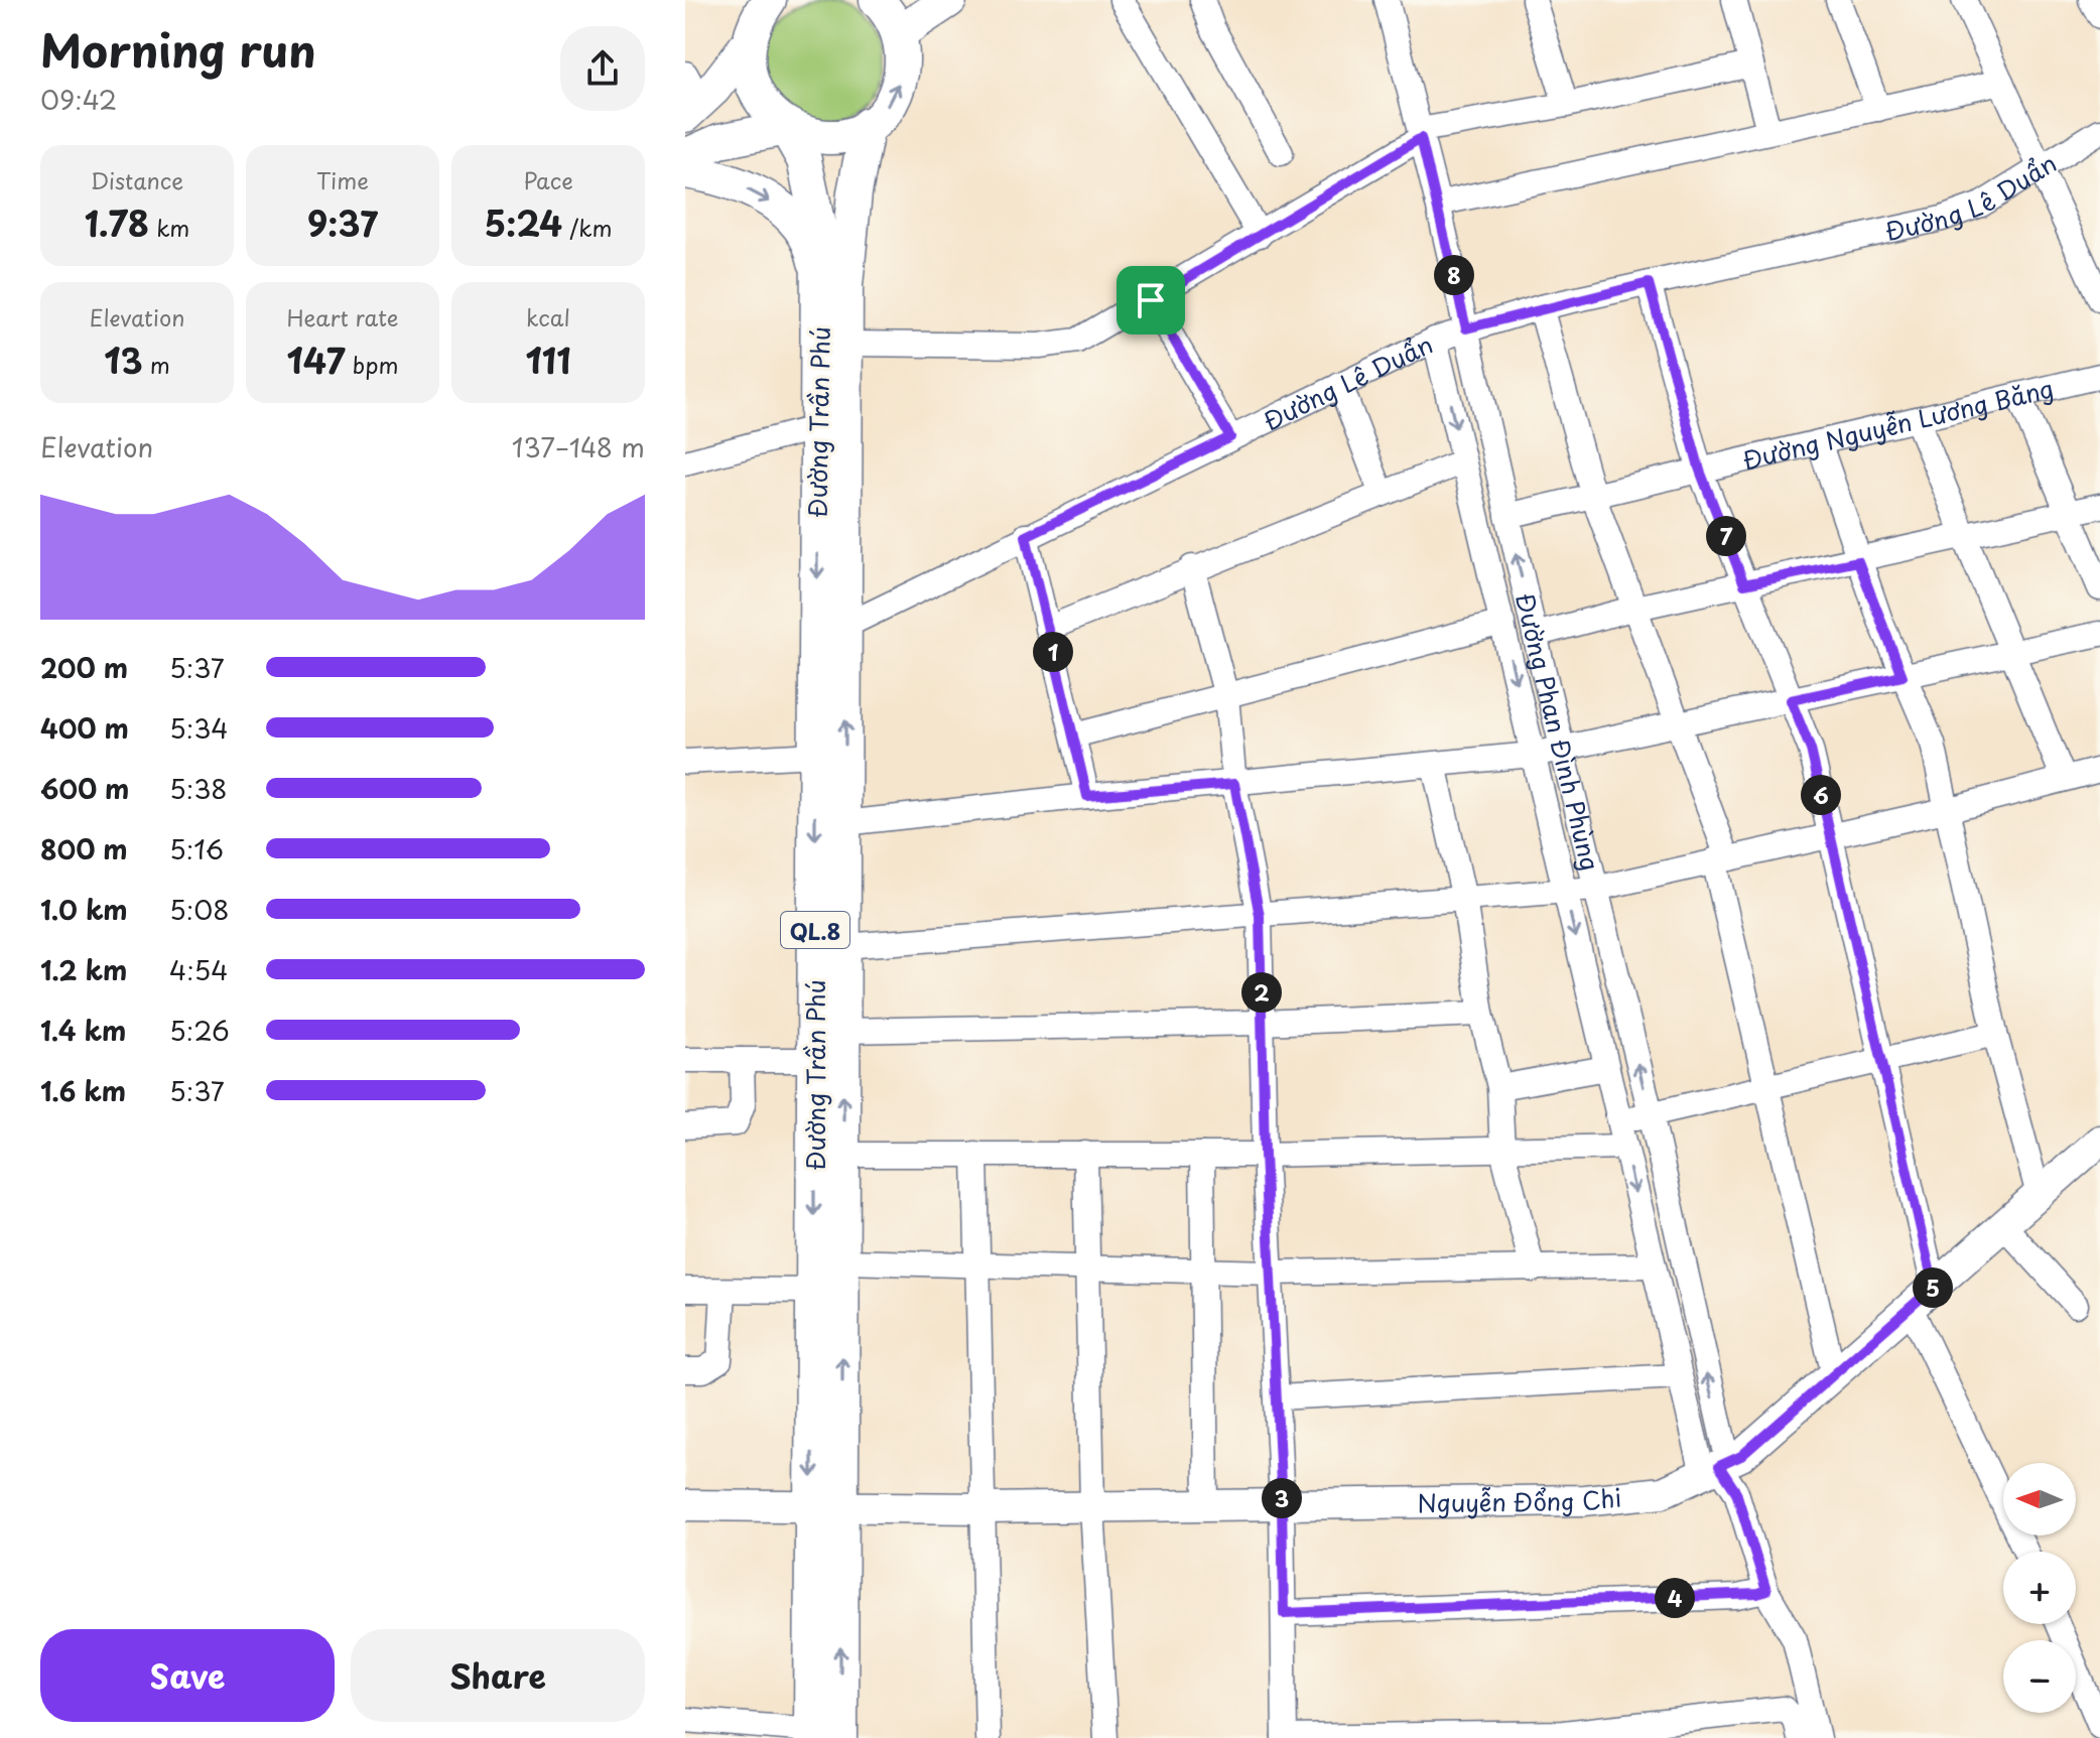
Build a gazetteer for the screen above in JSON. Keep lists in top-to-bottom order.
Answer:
{
  "streets": {
    "highway": ["Đường Trần Phú", "QL.8"],
    "main road": ["Nguyễn Đổng Chi"],
    "street": ["Đường Lê Duẩn", "Đường Nguyễn Lương Băng", "Đường Phan Đình Phùng"]
  },
  "crossings": [
    ["Đường Lê Duẩn", "Đường Trần Phú"],
    ["Đường Lê Duẩn", "Đường Phan Đình Phùng"],
    ["Đường Trần Phú", "Nguyễn Đổng Chi"],
    ["Đường Nguyễn Lương Băng", "Đường Phan Đình Phùng"],
    ["Đường Phan Đình Phùng", "Nguyễn Đổng Chi"]
  ],
  "north": "left",
  "page": {
    "heading": ["Morning run", "09:42"],
    "stats": [
      ["Distance", "1.78 km"],
      ["Time", "9:37"],
      ["Pace", "5:24 /km"],
      ["Elevation", "13 m"],
      ["Heart rate", "147 bpm"],
      ["kcal", "111"]
    ],
    "pins": [
      "8",
      "7",
      "1",
      "6",
      "2",
      "5",
      "3",
      "4"
    ],
    "chart": ["Elevation", "137–148 m"],
    "list": [
      {
        "name": "200 m",
        "note": "5:37"
      },
      {
        "name": "400 m",
        "note": "5:34"
      },
      {
        "name": "600 m",
        "note": "5:38"
      },
      {
        "name": "800 m",
        "note": "5:16"
      },
      {
        "name": "1.0 km",
        "note": "5:08"
      },
      {
        "name": "1.2 km",
        "note": "4:54"
      },
      {
        "name": "1.4 km",
        "note": "5:26"
      },
      {
        "name": "1.6 km",
        "note": "5:37"
      }
    ],
    "map_buttons": ["+", "−"],
    "buttons": ["Save", "Share"]
  }
}
